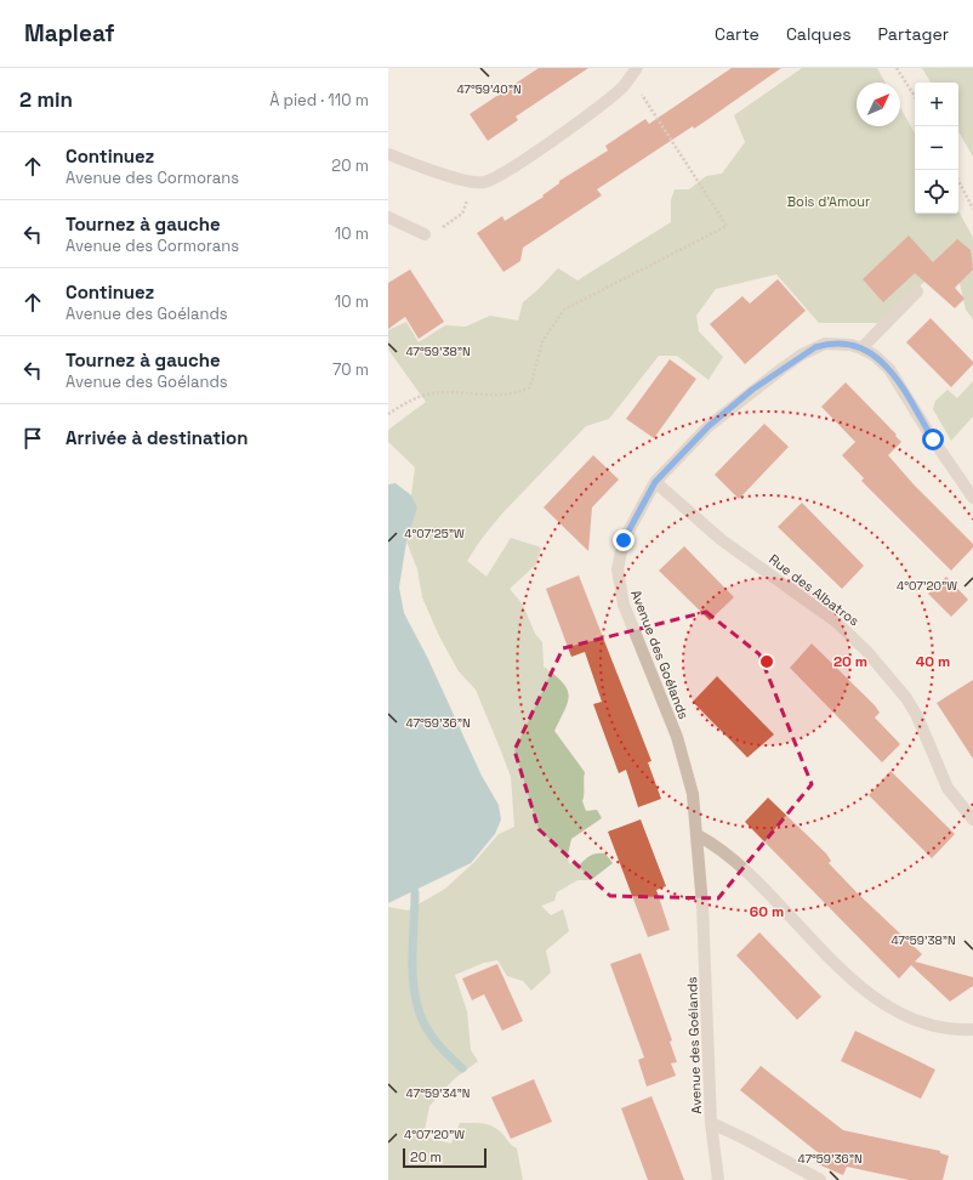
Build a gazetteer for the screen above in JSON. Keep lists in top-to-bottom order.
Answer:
{
  "streets": {
    "street": ["Rue des Albatros", "Avenue des Goélands"]
  },
  "crossings": [
    ["Rue des Albatros", "Avenue des Goélands"]
  ],
  "parks": ["Bois d'Amour"],
  "scale_bar": "20 m",
  "north": "top right",
  "page": {
    "header": "Mapleaf",
    "nav": ["Carte", "Calques", "Partager"],
    "heading": ["2 min", "À pied · 110 m"],
    "map_buttons": ["+", "−"],
    "list": [
      ["Continuez", "Avenue des Cormorans", "20 m"],
      ["Tournez à gauche", "Avenue des Cormorans", "10 m"],
      ["Continuez", "Avenue des Goélands", "10 m"],
      ["Tournez à gauche", "Avenue des Goélands", "70 m"],
      "Arrivée à destination"
    ],
    "scale": "20 m"
  },
  "coordinates": [
    "47°59'40\"N",
    "47°59'38\"N",
    "4°07'25\"W",
    "4°07'20\"W",
    "47°59'36\"N",
    "47°59'34\"N"
  ],
  "rings": ["20 m", "40 m", "60 m"]
}
